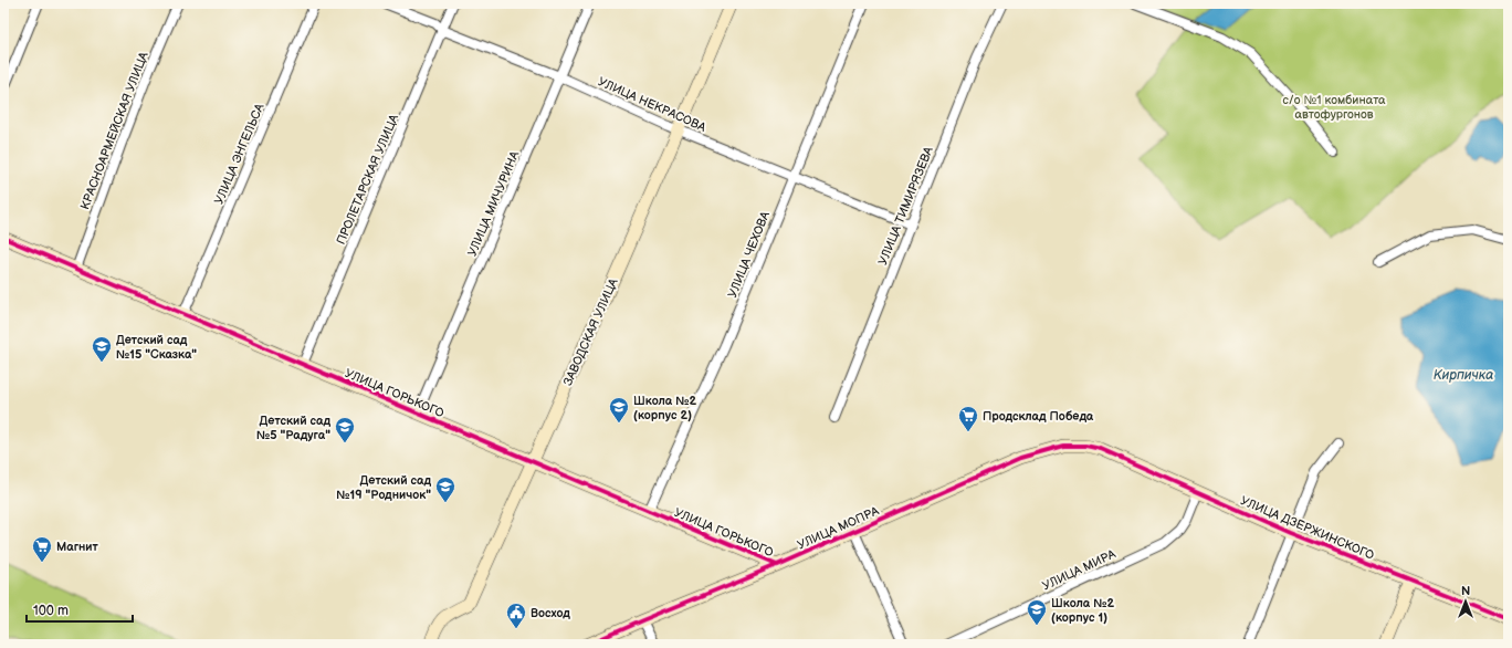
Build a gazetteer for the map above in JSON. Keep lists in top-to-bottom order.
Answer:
{
  "streets": {
    "street": [
      "УЛИЦА НЕКРАСОВА",
      "КРАСНОАРМЕЙСКАЯ УЛИЦА",
      "УЛИЦА ЭНГЕЛЬСА",
      "ПРОЛЕТАРСКАЯ УЛИЦА",
      "УЛИЦА МИЧУРИНА",
      "УЛИЦА ТИМИРЯЗЕВА",
      "УЛИЦА ЧЕХОВА",
      "ЗАВОДСКАЯ УЛИЦА",
      "УЛИЦА ГОРЬКОГО",
      "УЛИЦА МОПРА",
      "УЛИЦА ДЗЕРЖИНСКОГО",
      "УЛИЦА МИРА"
    ]
  },
  "crossings": [
    ["УЛИЦА НЕКРАСОВА", "ПРОЛЕТАРСКАЯ УЛИЦА"],
    ["УЛИЦА НЕКРАСОВА", "УЛИЦА МИЧУРИНА"],
    ["УЛИЦА НЕКРАСОВА", "УЛИЦА ТИМИРЯЗЕВА"],
    ["УЛИЦА НЕКРАСОВА", "УЛИЦА ЧЕХОВА"],
    ["УЛИЦА НЕКРАСОВА", "ЗАВОДСКАЯ УЛИЦА"],
    ["КРАСНОАРМЕЙСКАЯ УЛИЦА", "УЛИЦА ГОРЬКОГО"],
    ["УЛИЦА ЭНГЕЛЬСА", "УЛИЦА ГОРЬКОГО"],
    ["ПРОЛЕТАРСКАЯ УЛИЦА", "УЛИЦА ГОРЬКОГО"],
    ["УЛИЦА МИЧУРИНА", "УЛИЦА ГОРЬКОГО"],
    ["УЛИЦА ЧЕХОВА", "УЛИЦА ГОРЬКОГО"],
    ["ЗАВОДСКАЯ УЛИЦА", "УЛИЦА ГОРЬКОГО"],
    ["УЛИЦА ГОРЬКОГО", "УЛИЦА МОПРА"],
    ["УЛИЦА МОПРА", "УЛИЦА ДЗЕРЖИНСКОГО"],
    ["УЛИЦА ДЗЕРЖИНСКОГО", "УЛИЦА МИРА"]
  ],
  "water": ["Кирпичка"],
  "parks": ["с/о №1 комбината автофургонов"],
  "places": {
    "school or university": [
      "Детский сад №15 \"Сказка\"",
      "Школа №2 (корпус 2)",
      "Детский сад №5 \"Радуга\"",
      "Детский сад №19 \"Родничок\"",
      "Школа №2 (корпус 1)"
    ],
    "supermarket": ["Продсклад Победа", "Магнит"],
    "public building": ["Восход"]
  },
  "scale_bar": "100 m",
  "north": "top"
}
